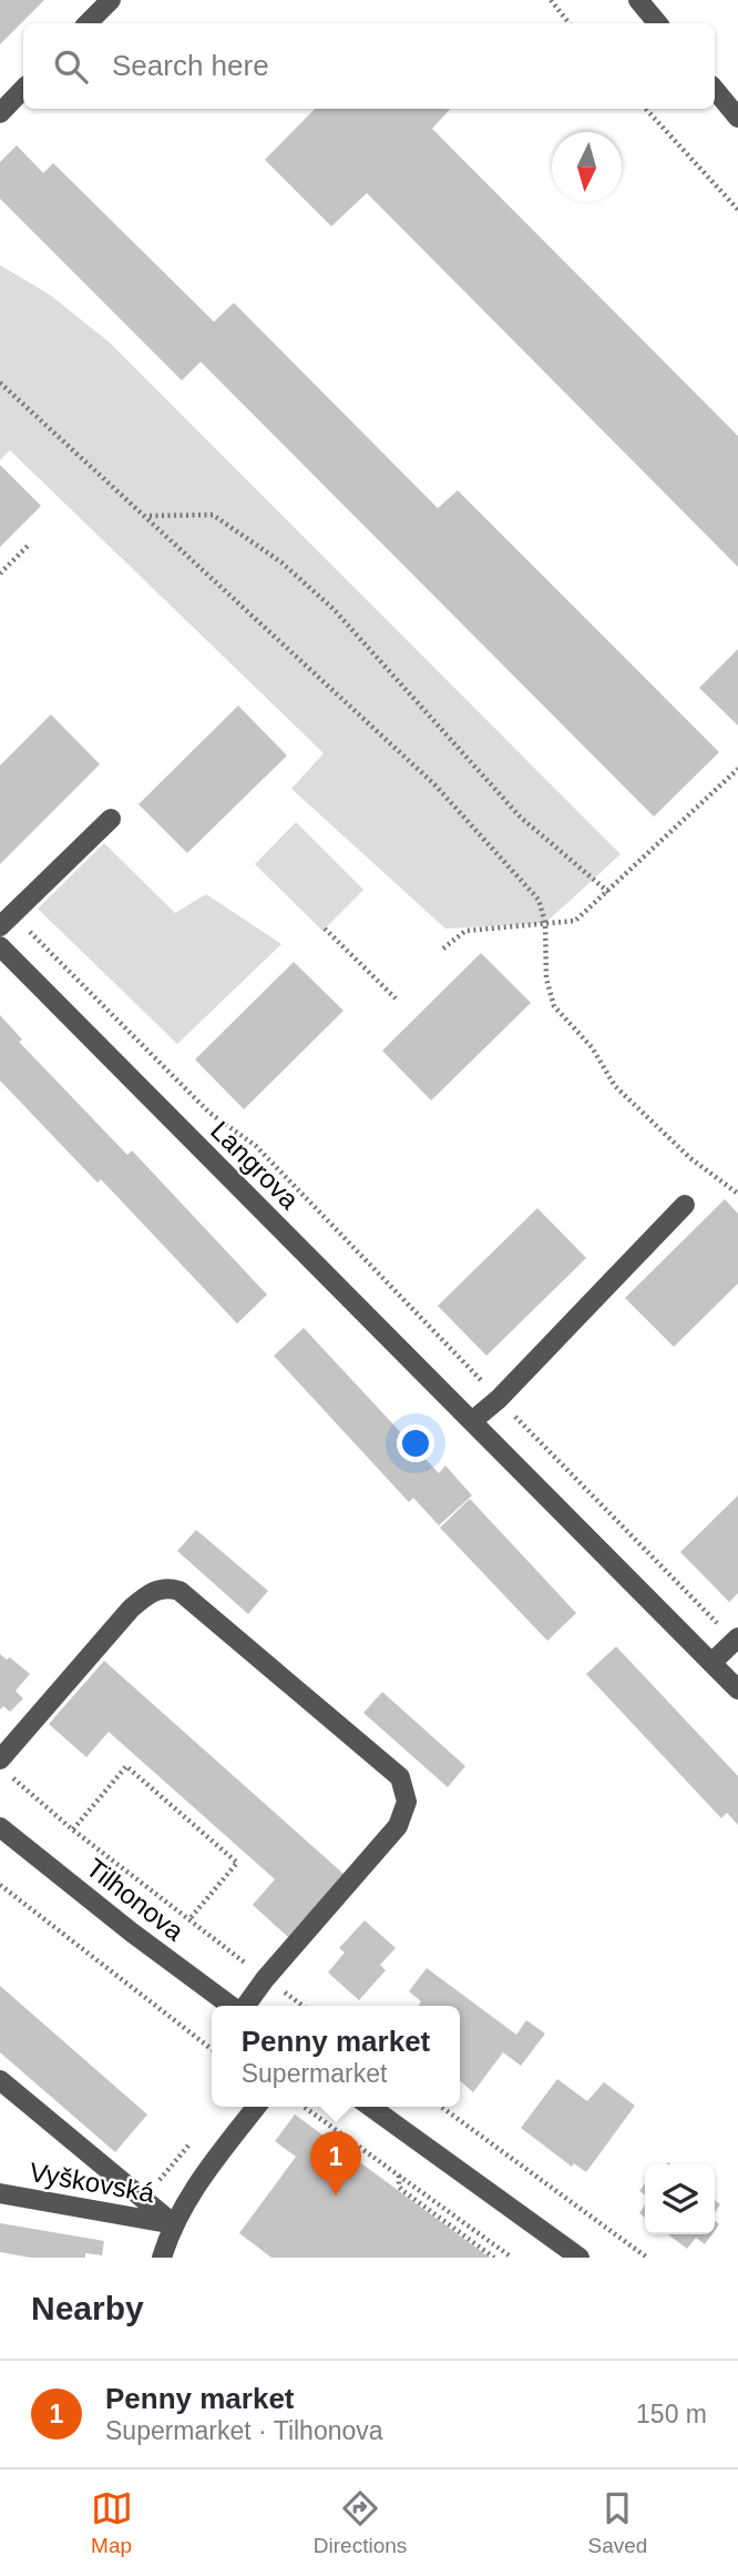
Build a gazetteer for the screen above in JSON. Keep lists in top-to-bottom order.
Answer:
{
  "streets": {
    "street": ["Langrova", "Tilhonova", "Vyškovská"]
  },
  "north": "bottom",
  "page": {
    "search": "Search here",
    "popup": ["Penny market", "Supermarket"],
    "pins": "1",
    "heading": "Nearby",
    "list": [
      {
        "mark": "1",
        "name": "Penny market",
        "note": "Supermarket · Tilhonova",
        "value": "150 m"
      }
    ],
    "nav": ["Map", "Directions", "Saved"]
  }
}
